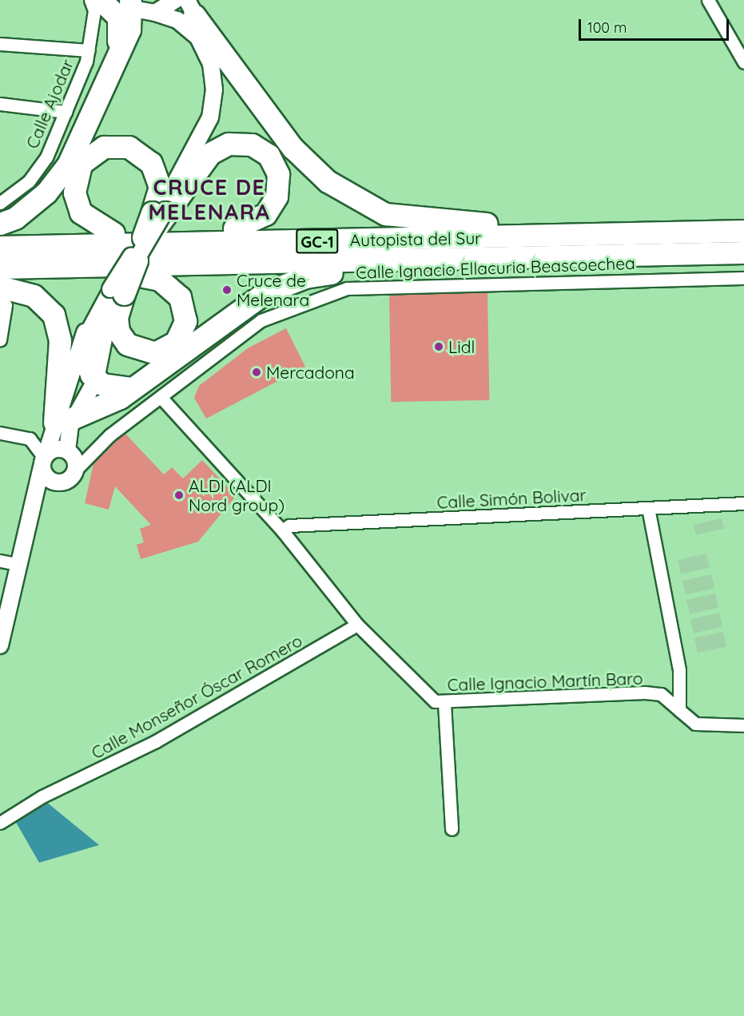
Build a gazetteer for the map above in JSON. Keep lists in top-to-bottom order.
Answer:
{
  "streets": {
    "highway": ["Autopista del Sur", "GC-1"],
    "street": [
      "Calle Ajodar",
      "Calle Ignacio Ellacuria Beascoechea",
      "Calle Simón Bolivar",
      "Calle Ignacio Martín Baro",
      "Calle Monseñor Óscar Romero"
    ]
  },
  "districts": ["CRUCE DE MELENARA"],
  "places": [
    "Cruce de Melenara",
    "Lidl",
    "Mercadona",
    "ALDI (ALDI Nord group)"
  ],
  "scale_bar": "100 m"
}
